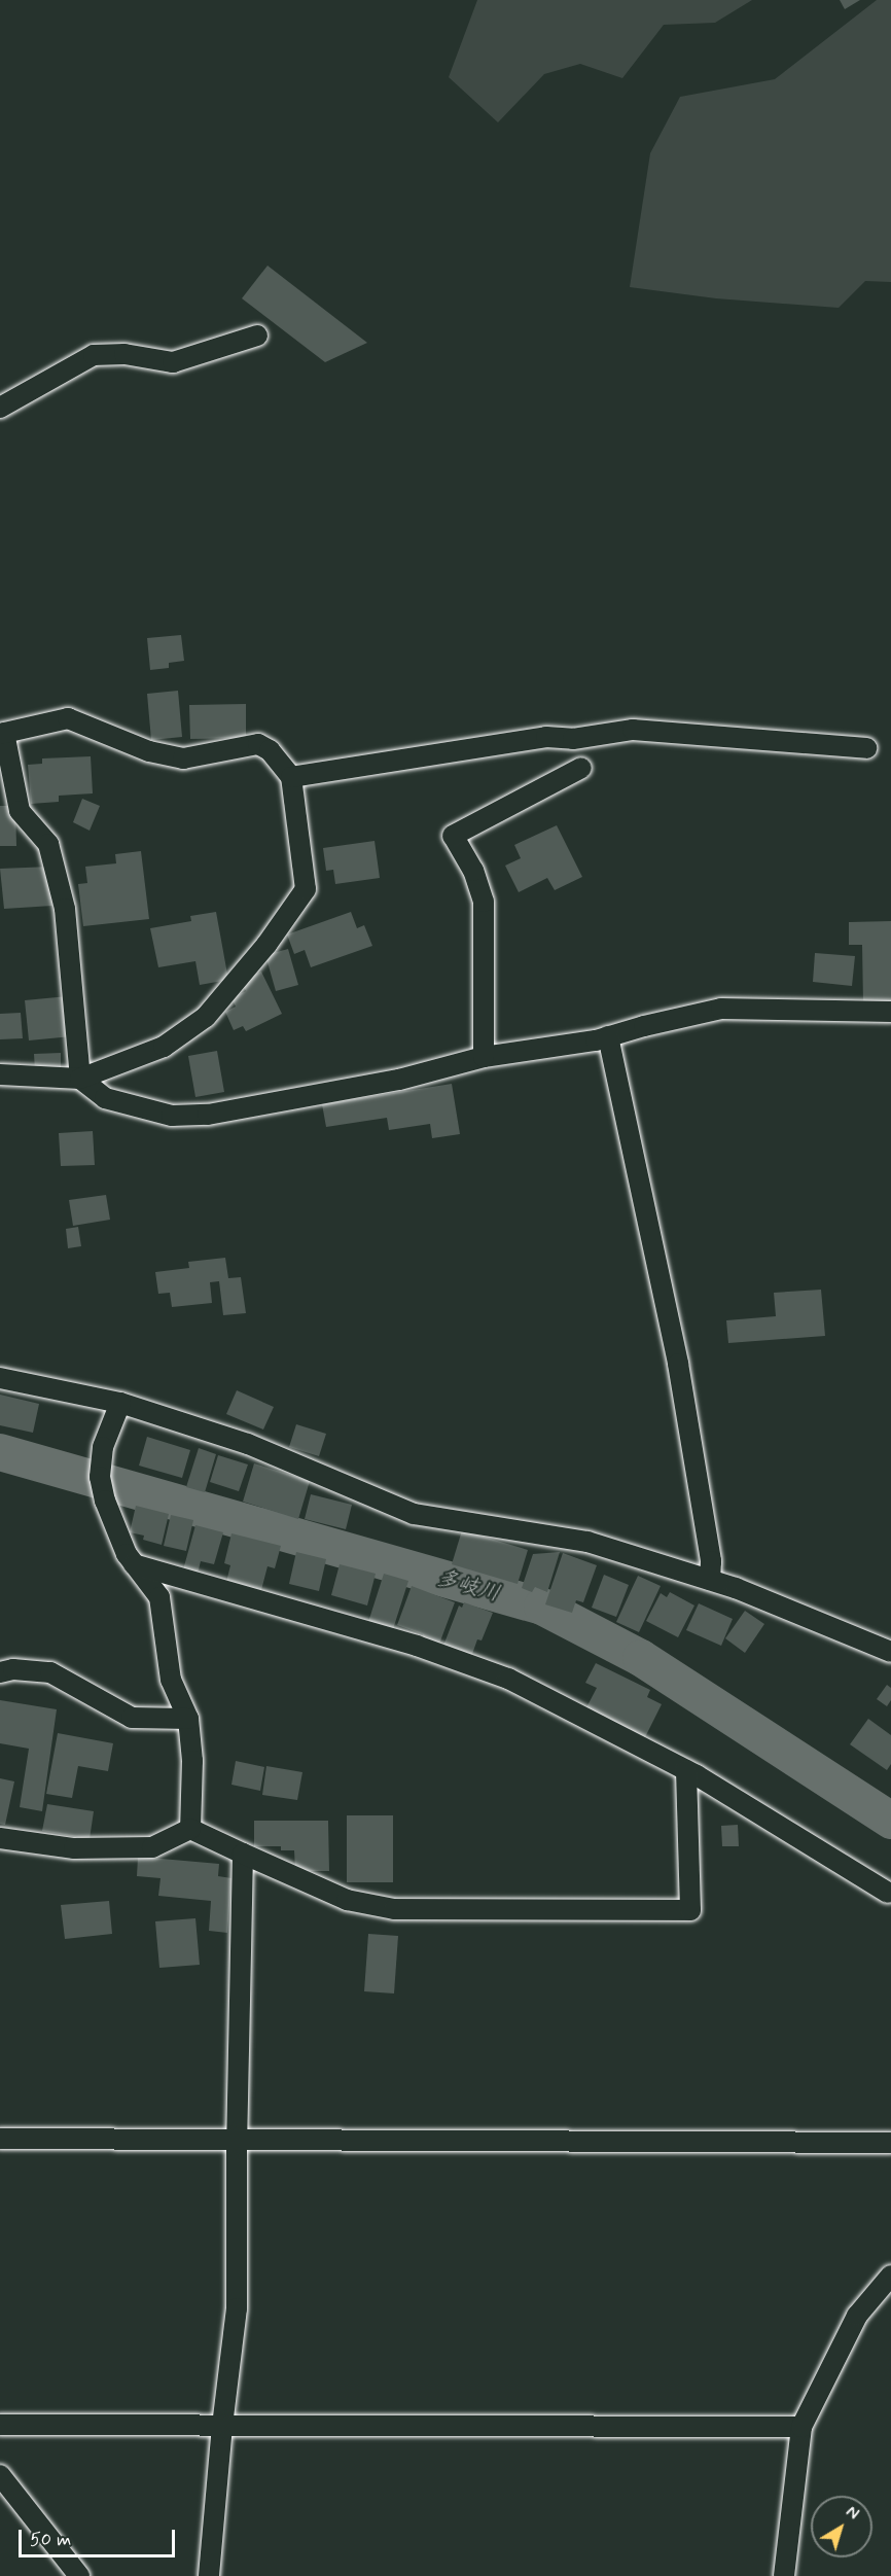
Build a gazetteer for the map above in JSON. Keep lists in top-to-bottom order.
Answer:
{
  "water": ["多岐川"],
  "scale_bar": "50 m",
  "north": "top right"
}
